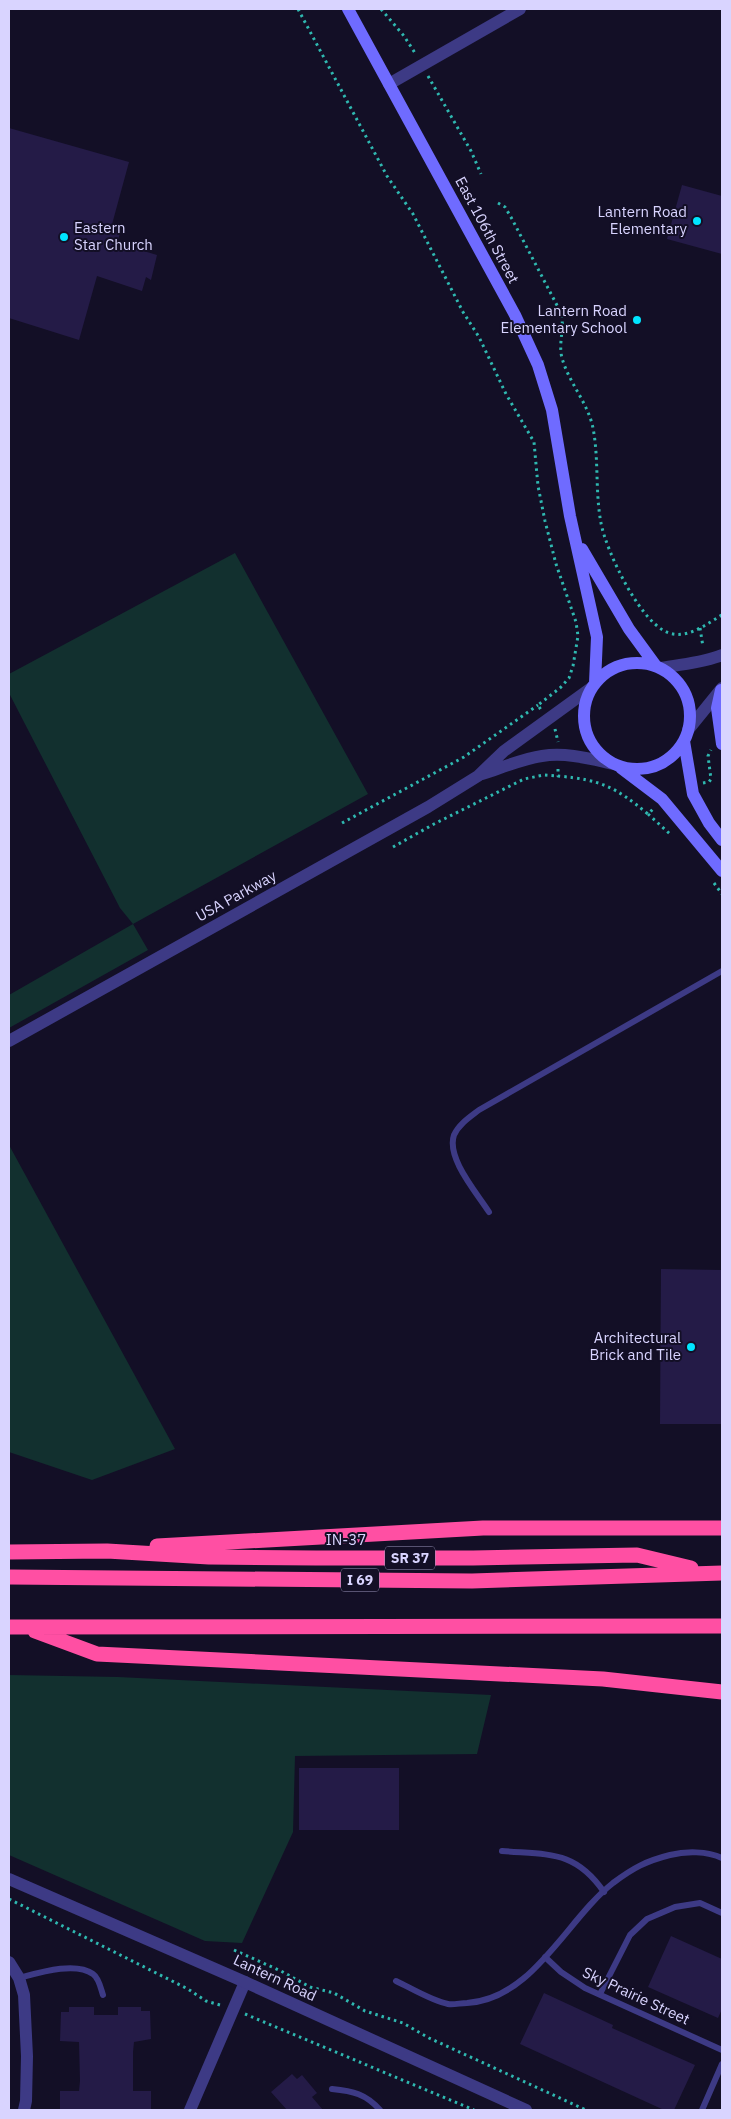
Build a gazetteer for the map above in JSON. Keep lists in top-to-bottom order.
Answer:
{
  "streets": {
    "highway": ["IN-37", "SR 37", "I 69"],
    "main road": ["East 106th Street"],
    "street": ["USA Parkway", "Lantern Road"],
    "lane": ["Sky Prairie Street"]
  },
  "crossings": [
    ["East 106th Street", "USA Parkway"],
    ["IN-37", "I 69"]
  ],
  "places": [
    "Lantern Road Elementary",
    "Eastern Star Church",
    "Lantern Road Elementary School",
    "Architectural Brick and Tile"
  ]
}
